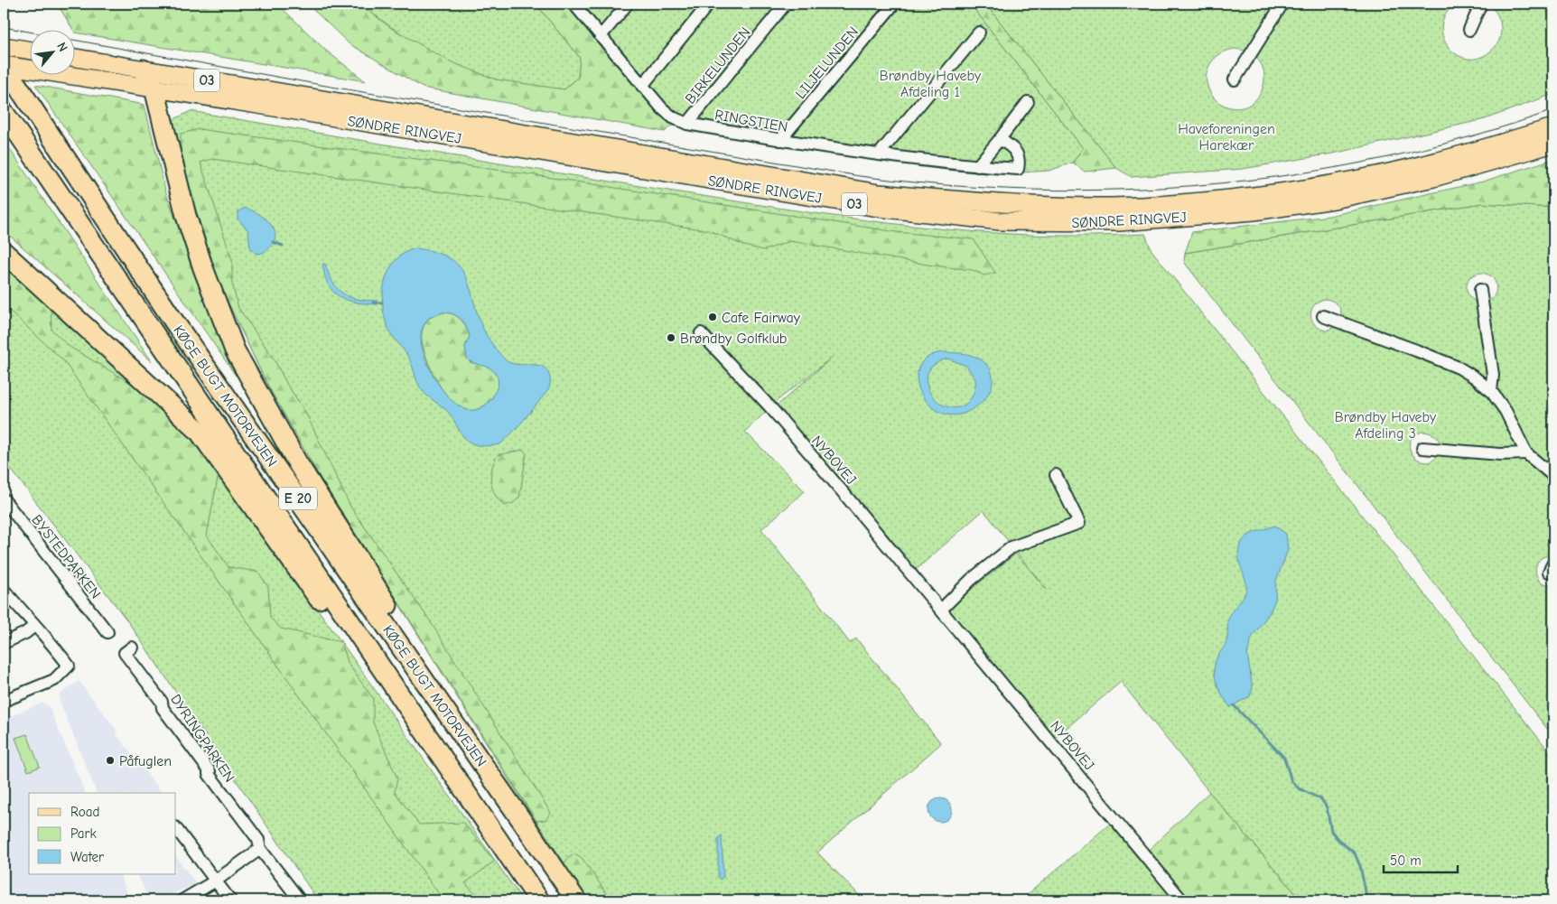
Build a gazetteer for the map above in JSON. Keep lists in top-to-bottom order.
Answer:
{
  "streets": {
    "highway": ["KØGE BUGT MOTORVEJEN", "E 20"],
    "main road": ["O3", "SØNDRE RINGVEJ"],
    "street": [
      "LILJELUNDEN",
      "BIRKELUNDEN",
      "RINGSTIEN",
      "NYBOVEJ",
      "BYSTEDPARKEN",
      "DYRINGPARKEN"
    ]
  },
  "crossings": [
    ["LILJELUNDEN", "RINGSTIEN"],
    ["BIRKELUNDEN", "RINGSTIEN"],
    ["SØNDRE RINGVEJ", "KØGE BUGT MOTORVEJEN"]
  ],
  "parks": ["Brøndby Haveby Afdeling 1", "Haveforeningen Harekær", "Brøndby Haveby Afdeling 3"],
  "places": ["Cafe Fairway", "Brøndby Golfklub", "Påfuglen"],
  "legend": ["Road", "Park", "Water"],
  "scale_bar": "50 m",
  "north": "top right"
}
